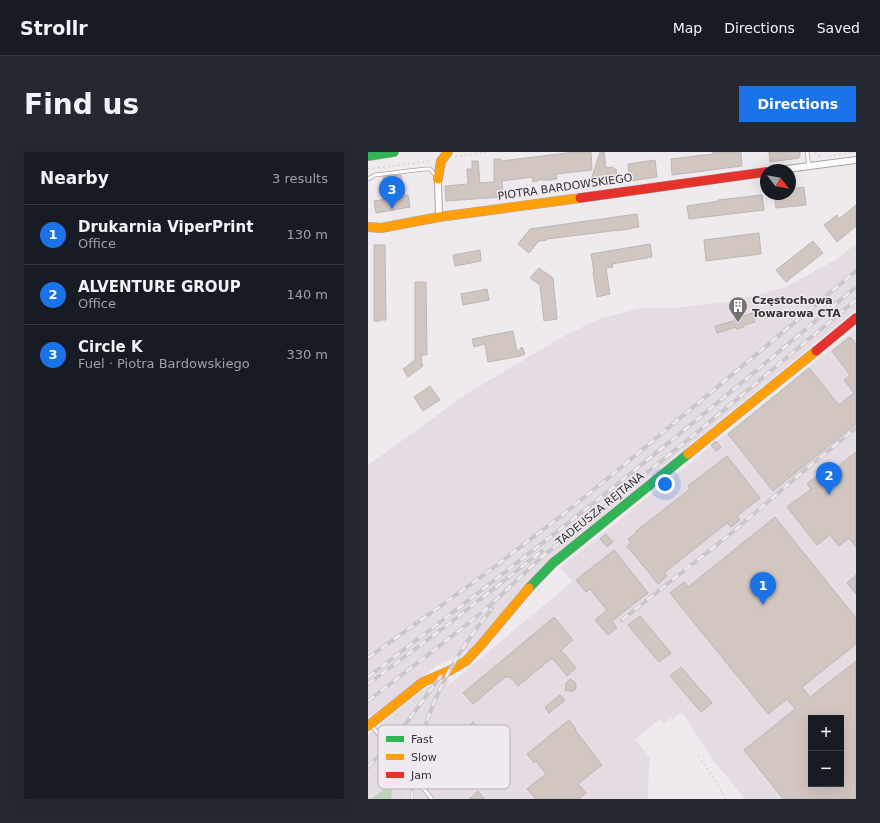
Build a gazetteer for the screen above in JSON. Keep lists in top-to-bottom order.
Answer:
{
  "streets": {
    "street": ["PIOTRA BARDOWSKIEGO", "TADEUSZA REJTANA"]
  },
  "places": {
    "building": ["Częstochowa Towarowa CTA"]
  },
  "legend": ["Fast", "Slow", "Jam"],
  "north": "bottom right",
  "page": {
    "header": "Strollr",
    "nav": ["Map", "Directions", "Saved"],
    "buttons": "Directions",
    "title": "Find us",
    "heading": ["Nearby", "3 results"],
    "pins": ["3", "2", "1"],
    "list": [
      {
        "mark": "1",
        "name": "Drukarnia ViperPrint",
        "note": "Office",
        "value": "130 m"
      },
      {
        "mark": "2",
        "name": "ALVENTURE GROUP",
        "note": "Office",
        "value": "140 m"
      },
      {
        "mark": "3",
        "name": "Circle K",
        "note": "Fuel · Piotra Bardowskiego",
        "value": "330 m"
      }
    ],
    "map_buttons": ["+", "−"]
  }
}
